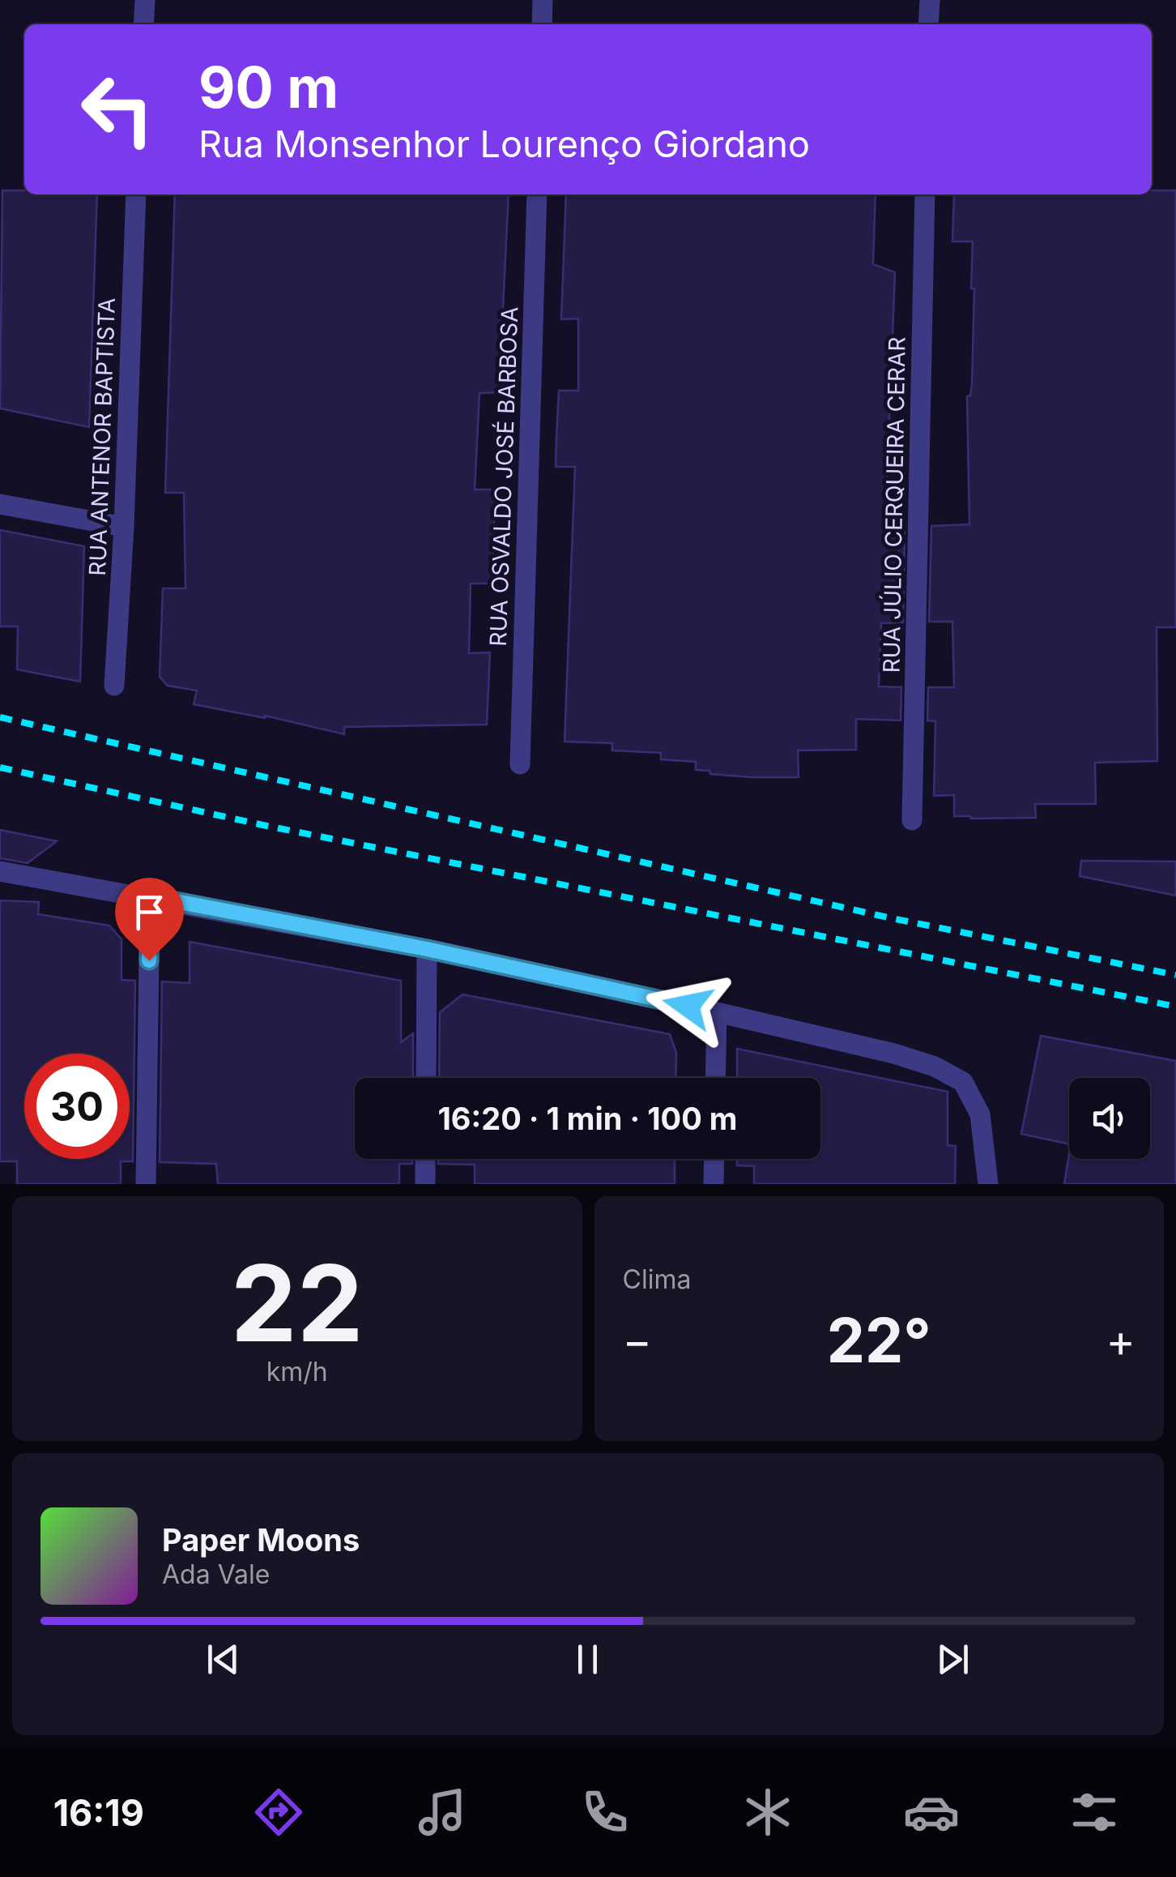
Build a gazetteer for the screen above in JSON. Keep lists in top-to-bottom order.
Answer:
{
  "streets": {
    "street": ["RUA ANTENOR BAPTISTA", "RUA OSVALDO JOSÉ BARBOSA", "RUA JÚLIO CERQUEIRA CERAR"]
  },
  "page": {
    "turn": ["90 m", "Rua Monsenhor Lourenço Giordano"],
    "limit": "30",
    "trip": "16:20 · 1 min · 100 m",
    "tile": [
      ["22", "km/h"],
      "Clima"
    ],
    "heat": ["−", "22°", "+"],
    "song": ["Paper Moons", "Ada Vale"],
    "tabs": "16:19"
  }
}
